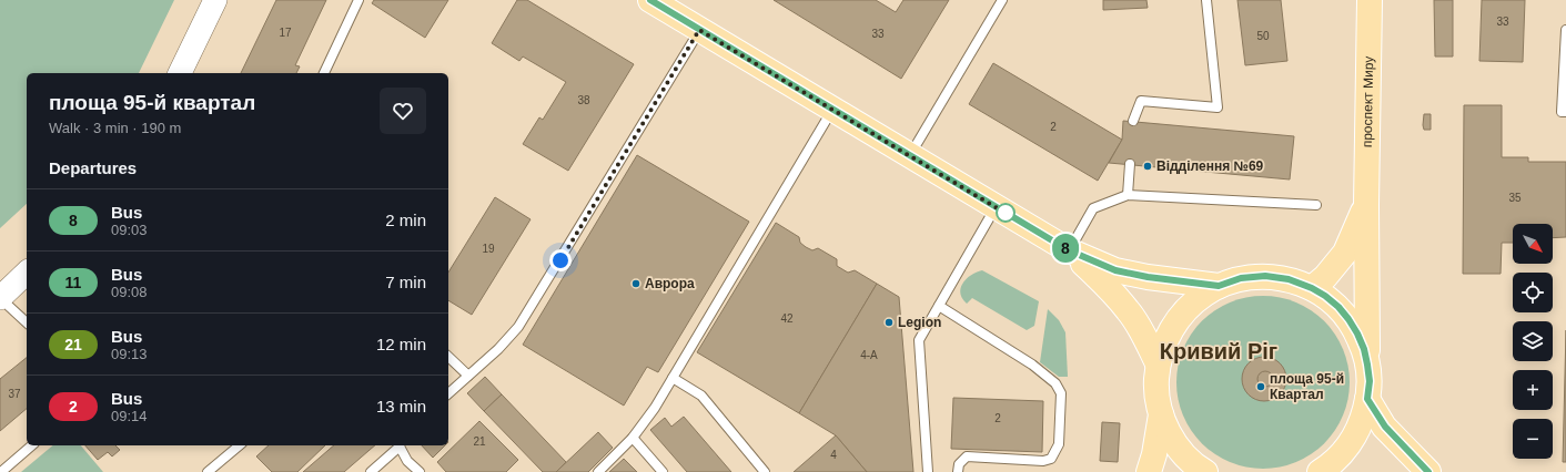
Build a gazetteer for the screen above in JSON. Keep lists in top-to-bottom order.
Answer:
{
  "streets": {
    "main road": ["проспект Миру"]
  },
  "districts": ["Кривий Ріг"],
  "places": [
    "Відділення №69",
    "Аврора",
    "Legion",
    "площа 95-й Квартал"
  ],
  "lines": ["bus line 8"],
  "house_numbers": [
    "33",
    "17",
    "33",
    "50",
    "38",
    "2",
    "35",
    "19",
    "42",
    "4-А",
    "37",
    "2",
    "21",
    "4"
  ],
  "north": "bottom right",
  "page": {
    "on_map": "8",
    "heading": [
      ["площа 95-й квартал", "Walk · 3 min · 190 m"],
      "Departures"
    ],
    "list": [
      {
        "mark": "8",
        "name": "Bus",
        "note": "09:03",
        "value": "2 min"
      },
      {
        "mark": "11",
        "name": "Bus",
        "note": "09:08",
        "value": "7 min"
      },
      {
        "mark": "21",
        "name": "Bus",
        "note": "09:13",
        "value": "12 min"
      },
      {
        "mark": "2",
        "name": "Bus",
        "note": "09:14",
        "value": "13 min"
      }
    ],
    "map_buttons": ["+", "−"]
  }
}
